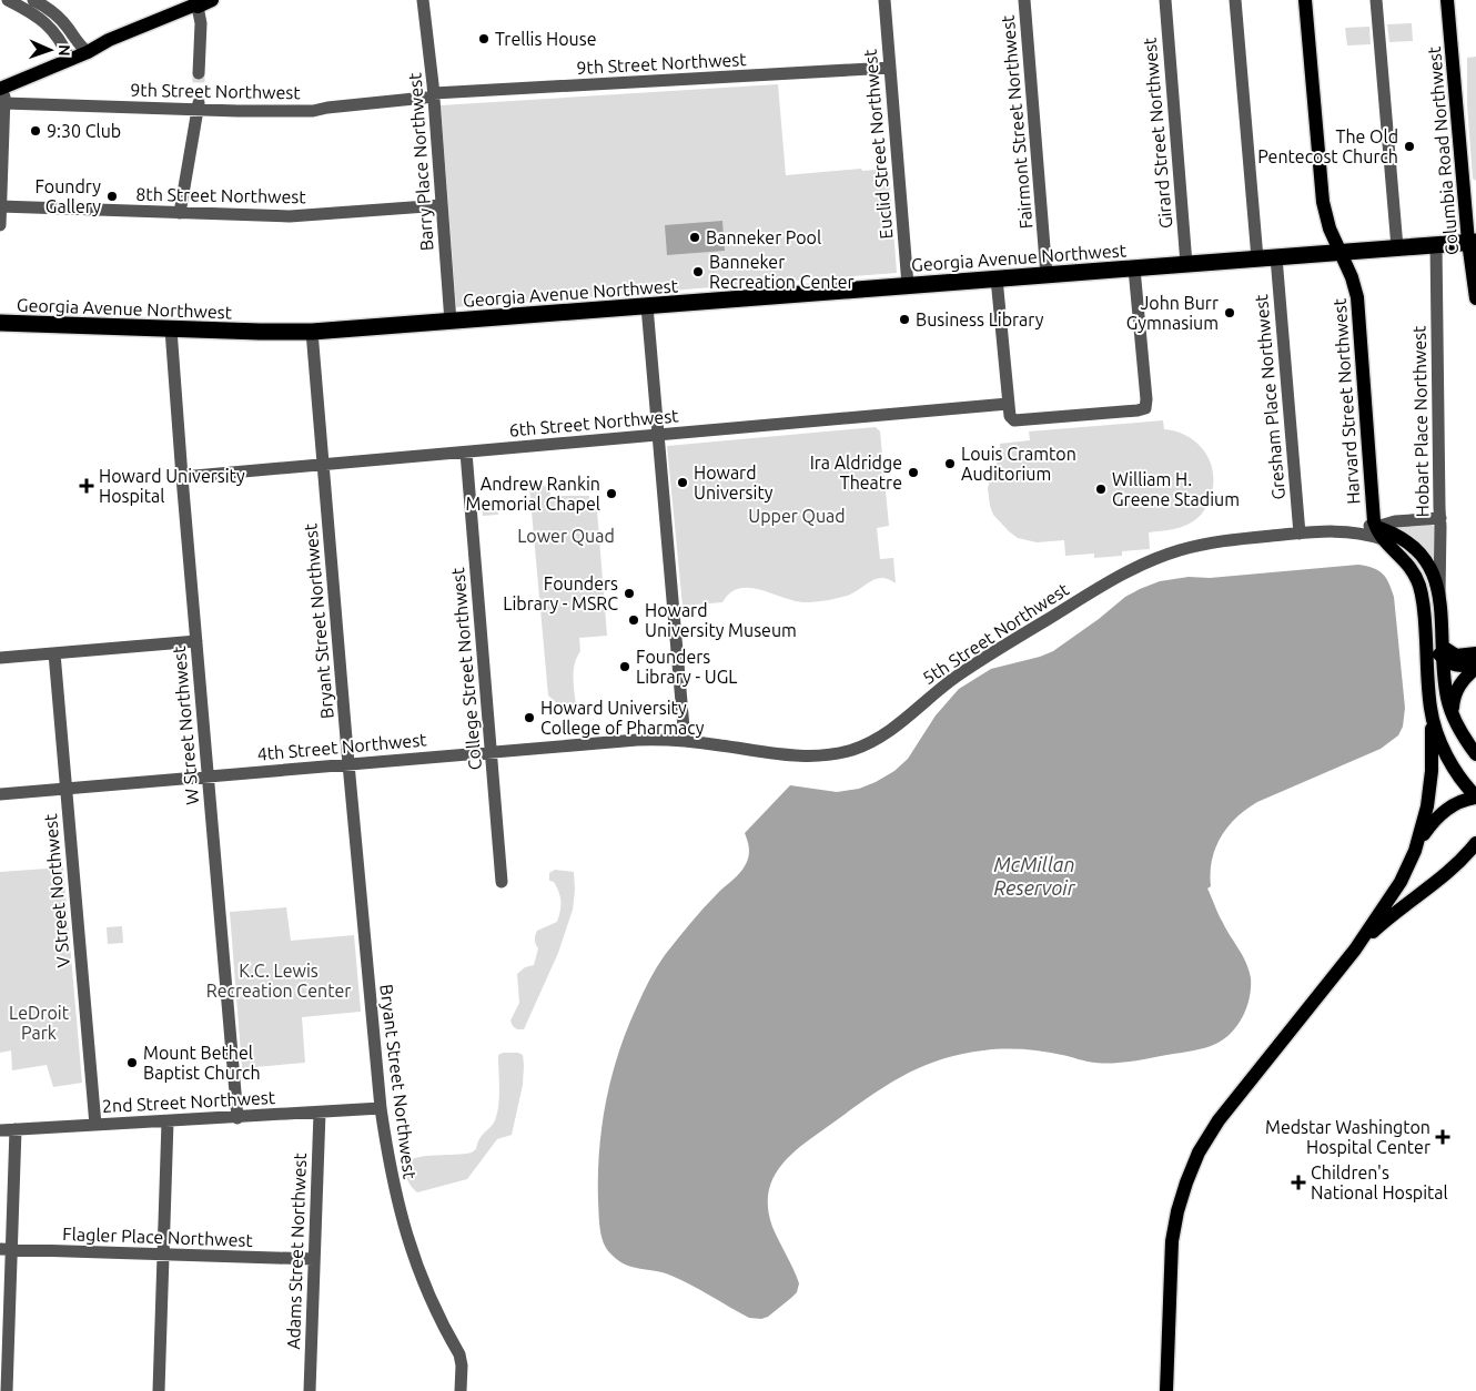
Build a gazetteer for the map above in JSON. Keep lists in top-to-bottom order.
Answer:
{
  "streets": {
    "highway": ["Georgia Avenue Northwest"],
    "main road": ["Columbia Road Northwest", "Harvard Street Northwest", "Hobart Place Northwest"],
    "street": [
      "9th Street Northwest",
      "Fairmont Street Northwest",
      "Girard Street Northwest",
      "Euclid Street Northwest",
      "Barry Place Northwest",
      "8th Street Northwest",
      "Gresham Place Northwest",
      "6th Street Northwest",
      "Bryant Street Northwest",
      "5th Street Northwest",
      "College Street Northwest",
      "W Street Northwest",
      "4th Street Northwest",
      "V Street Northwest",
      "2nd Street Northwest",
      "Flagler Place Northwest",
      "Adams Street Northwest"
    ]
  },
  "crossings": [
    ["9th Street Northwest", "Euclid Street Northwest"],
    ["9th Street Northwest", "Barry Place Northwest"],
    ["Fairmont Street Northwest", "Georgia Avenue Northwest"],
    ["Girard Street Northwest", "Georgia Avenue Northwest"],
    ["Euclid Street Northwest", "Georgia Avenue Northwest"],
    ["Columbia Road Northwest", "Georgia Avenue Northwest"],
    ["Barry Place Northwest", "8th Street Northwest"],
    ["Barry Place Northwest", "Georgia Avenue Northwest"],
    ["Georgia Avenue Northwest", "Gresham Place Northwest"],
    ["Georgia Avenue Northwest", "Harvard Street Northwest"],
    ["Georgia Avenue Northwest", "Hobart Place Northwest"],
    ["Georgia Avenue Northwest", "Bryant Street Northwest"],
    ["Georgia Avenue Northwest", "W Street Northwest"],
    ["Gresham Place Northwest", "5th Street Northwest"],
    ["Harvard Street Northwest", "Hobart Place Northwest"],
    ["Harvard Street Northwest", "5th Street Northwest"],
    ["Hobart Place Northwest", "5th Street Northwest"],
    ["6th Street Northwest", "Bryant Street Northwest"],
    ["6th Street Northwest", "College Street Northwest"],
    ["6th Street Northwest", "W Street Northwest"],
    ["Bryant Street Northwest", "4th Street Northwest"],
    ["Bryant Street Northwest", "2nd Street Northwest"],
    ["5th Street Northwest", "4th Street Northwest"],
    ["College Street Northwest", "4th Street Northwest"],
    ["W Street Northwest", "4th Street Northwest"],
    ["W Street Northwest", "2nd Street Northwest"],
    ["4th Street Northwest", "V Street Northwest"],
    ["V Street Northwest", "2nd Street Northwest"],
    ["2nd Street Northwest", "Adams Street Northwest"],
    ["Flagler Place Northwest", "Adams Street Northwest"]
  ],
  "water": ["McMillan Reservoir"],
  "parks": [
    "Upper Quad",
    "Lower Quad",
    "K.C. Lewis Recreation Center",
    "LeDroit Park"
  ],
  "places": {
    "other": [
      "Trellis House",
      "9:30 Club",
      "The Old Pentecost Church",
      "Foundry Gallery",
      "Banneker Pool",
      "Banneker Recreation Center",
      "John Burr Gymnasium",
      "Business Library",
      "Louis Cramton Auditorium",
      "Ira Aldridge Theatre",
      "Howard University",
      "William H. Greene Stadium",
      "Andrew Rankin Memorial Chapel",
      "Founders Library - MSRC",
      "Howard University Museum",
      "Founders Library - UGL",
      "Howard University College of Pharmacy",
      "Mount Bethel Baptist Church"
    ],
    "health": ["Howard University Hospital", "Medstar Washington Hospital Center", "Children's National Hospital"]
  },
  "north": "right"
}
